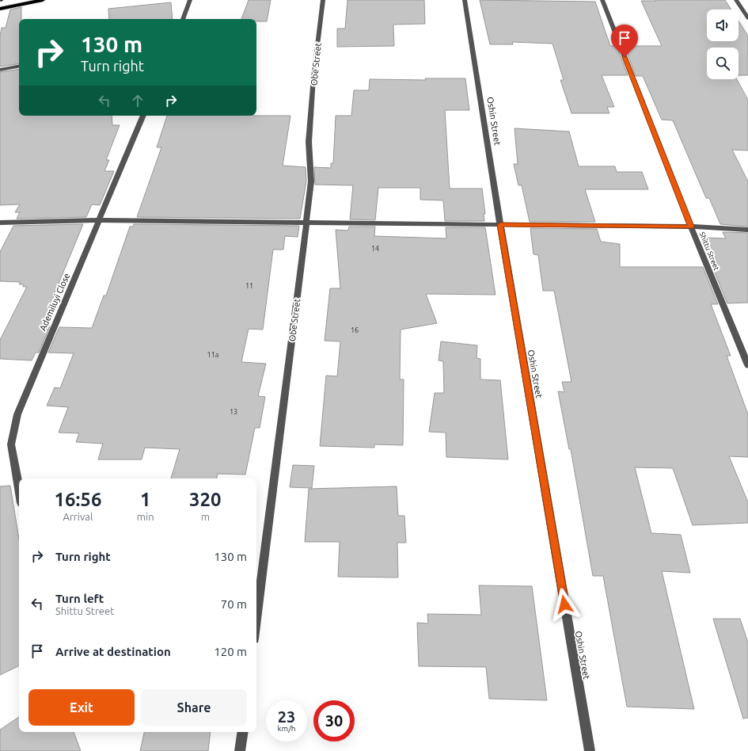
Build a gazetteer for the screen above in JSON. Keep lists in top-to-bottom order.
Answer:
{
  "streets": {
    "street": [
      "Obe Street",
      "Oshin Street",
      "Shittu Street",
      "Ademiluyi Close"
    ]
  },
  "house_numbers": [
    "14",
    "11",
    "16",
    "11a",
    "13"
  ],
  "page": {
    "turn": ["130 m", "Turn right"],
    "eta": [
      "16:56",
      "Arrival",
      "1",
      "min",
      "320",
      "m"
    ],
    "list": [
      {
        "name": "Turn right",
        "value": "130 m"
      },
      {
        "name": "Turn left",
        "note": "Shittu Street",
        "value": "70 m"
      },
      {
        "name": "Arrive at destination",
        "value": "120 m"
      }
    ],
    "buttons": ["Exit", "Share"],
    "speed": "23 km/h",
    "limit": "30"
  }
}
